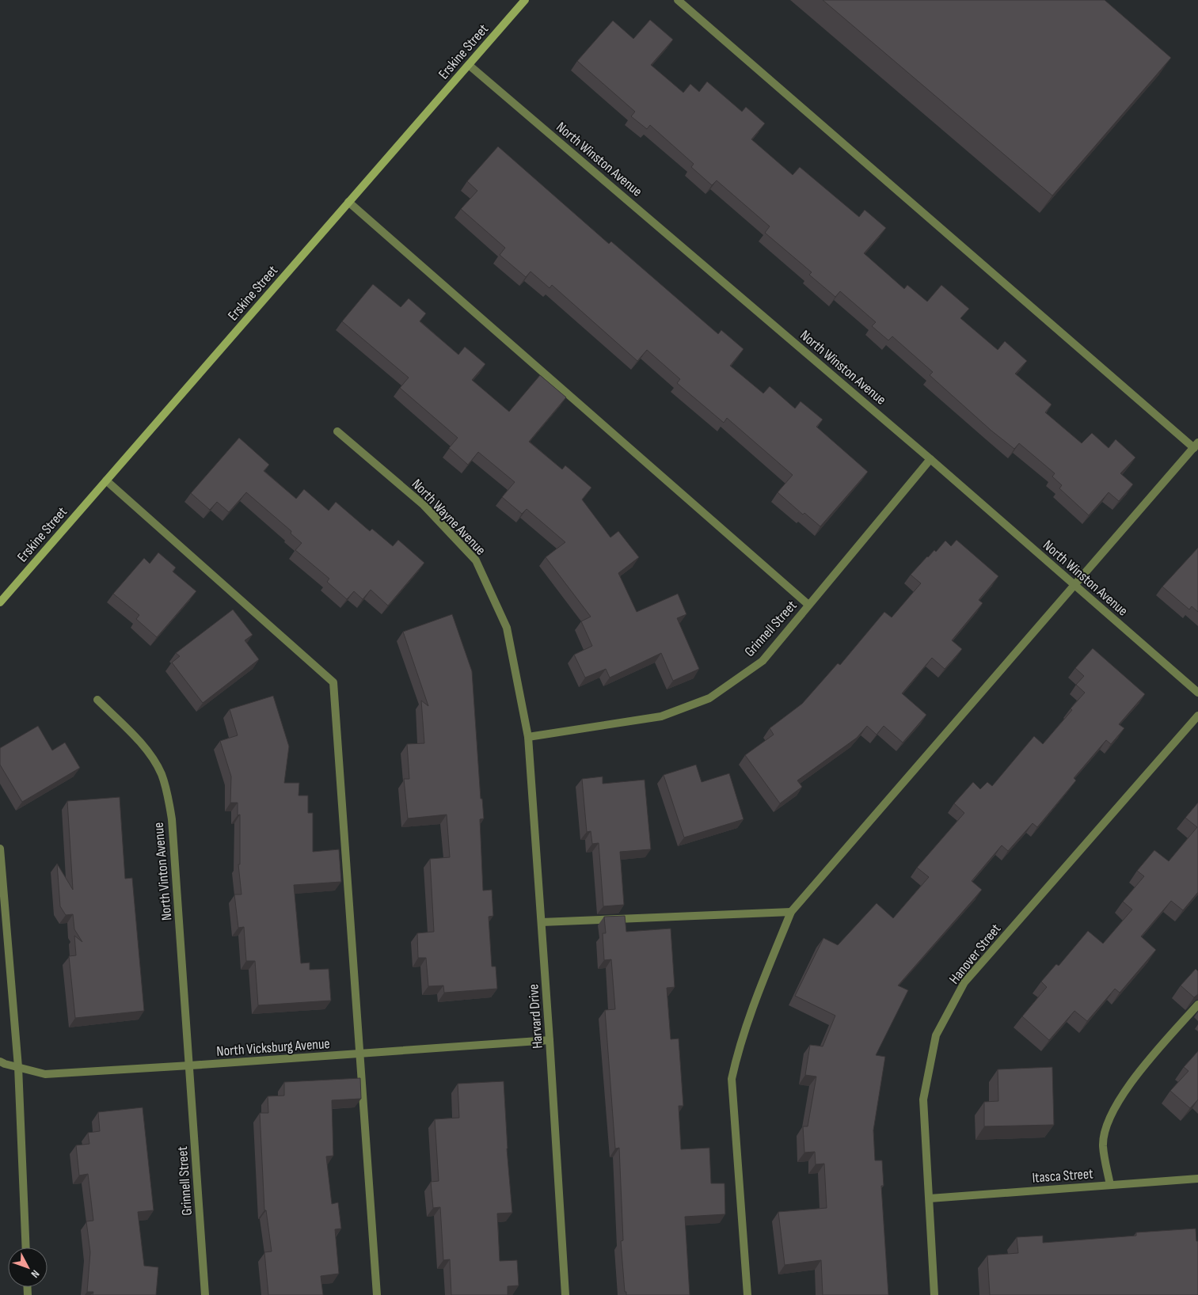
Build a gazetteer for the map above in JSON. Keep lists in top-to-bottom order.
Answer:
{
  "streets": {
    "main road": ["Erskine Street"],
    "street": [
      "North Winston Avenue",
      "North Wayne Avenue",
      "Grinnell Street",
      "North Vinton Avenue",
      "Hanover Street",
      "Harvard Drive",
      "North Vicksburg Avenue",
      "Itasca Street"
    ]
  },
  "crossings": [
    ["Erskine Street", "North Winston Avenue"],
    ["North Winston Avenue", "Grinnell Street"],
    ["North Wayne Avenue", "Grinnell Street"],
    ["North Wayne Avenue", "Harvard Drive"],
    ["Grinnell Street", "North Vinton Avenue"],
    ["Grinnell Street", "Harvard Drive"],
    ["Grinnell Street", "North Vicksburg Avenue"],
    ["North Vinton Avenue", "North Vicksburg Avenue"],
    ["Hanover Street", "Itasca Street"],
    ["Harvard Drive", "North Vicksburg Avenue"]
  ],
  "north": "bottom right"
}
